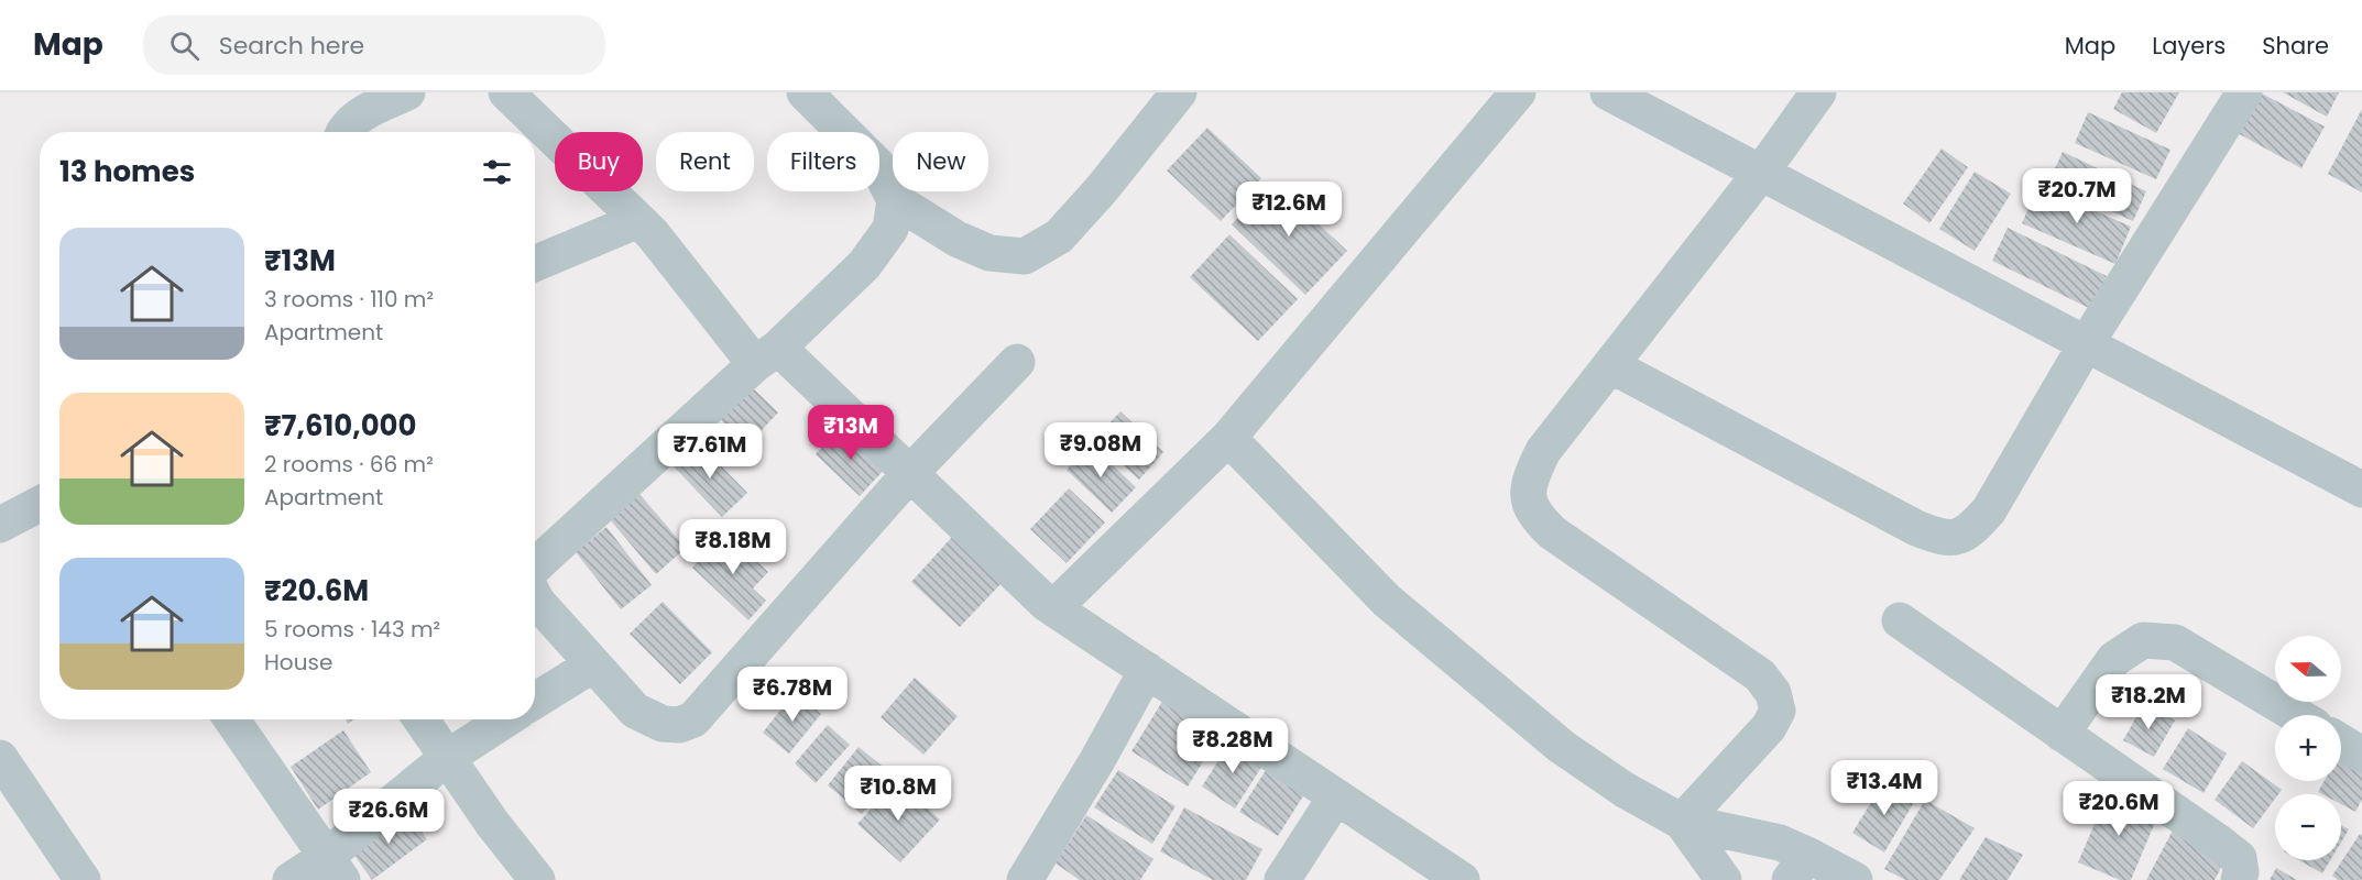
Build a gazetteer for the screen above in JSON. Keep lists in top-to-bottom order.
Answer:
{
  "north": "left",
  "page": {
    "header": "Map",
    "search": "Search here",
    "nav": ["Map", "Layers", "Share"],
    "chip": [
      "Buy",
      "Rent",
      "Filters",
      "New"
    ],
    "heading": "13 homes",
    "price": [
      "₹20.7M",
      "₹12.6M",
      "₹13M",
      "₹9.08M",
      "₹7.61M",
      "₹8.18M",
      "₹6.78M",
      "₹18.2M",
      "₹8.28M",
      "₹13.4M",
      "₹10.8M",
      "₹20.6M",
      "₹26.6M"
    ],
    "list": [
      {
        "name": "₹13M",
        "note": "3 rooms · 110 m² · Apartment"
      },
      {
        "name": "₹7,610,000",
        "note": "2 rooms · 66 m² · Apartment"
      },
      {
        "name": "₹20.6M",
        "note": "5 rooms · 143 m² · House"
      }
    ],
    "map_buttons": ["+", "−"]
  }
}
